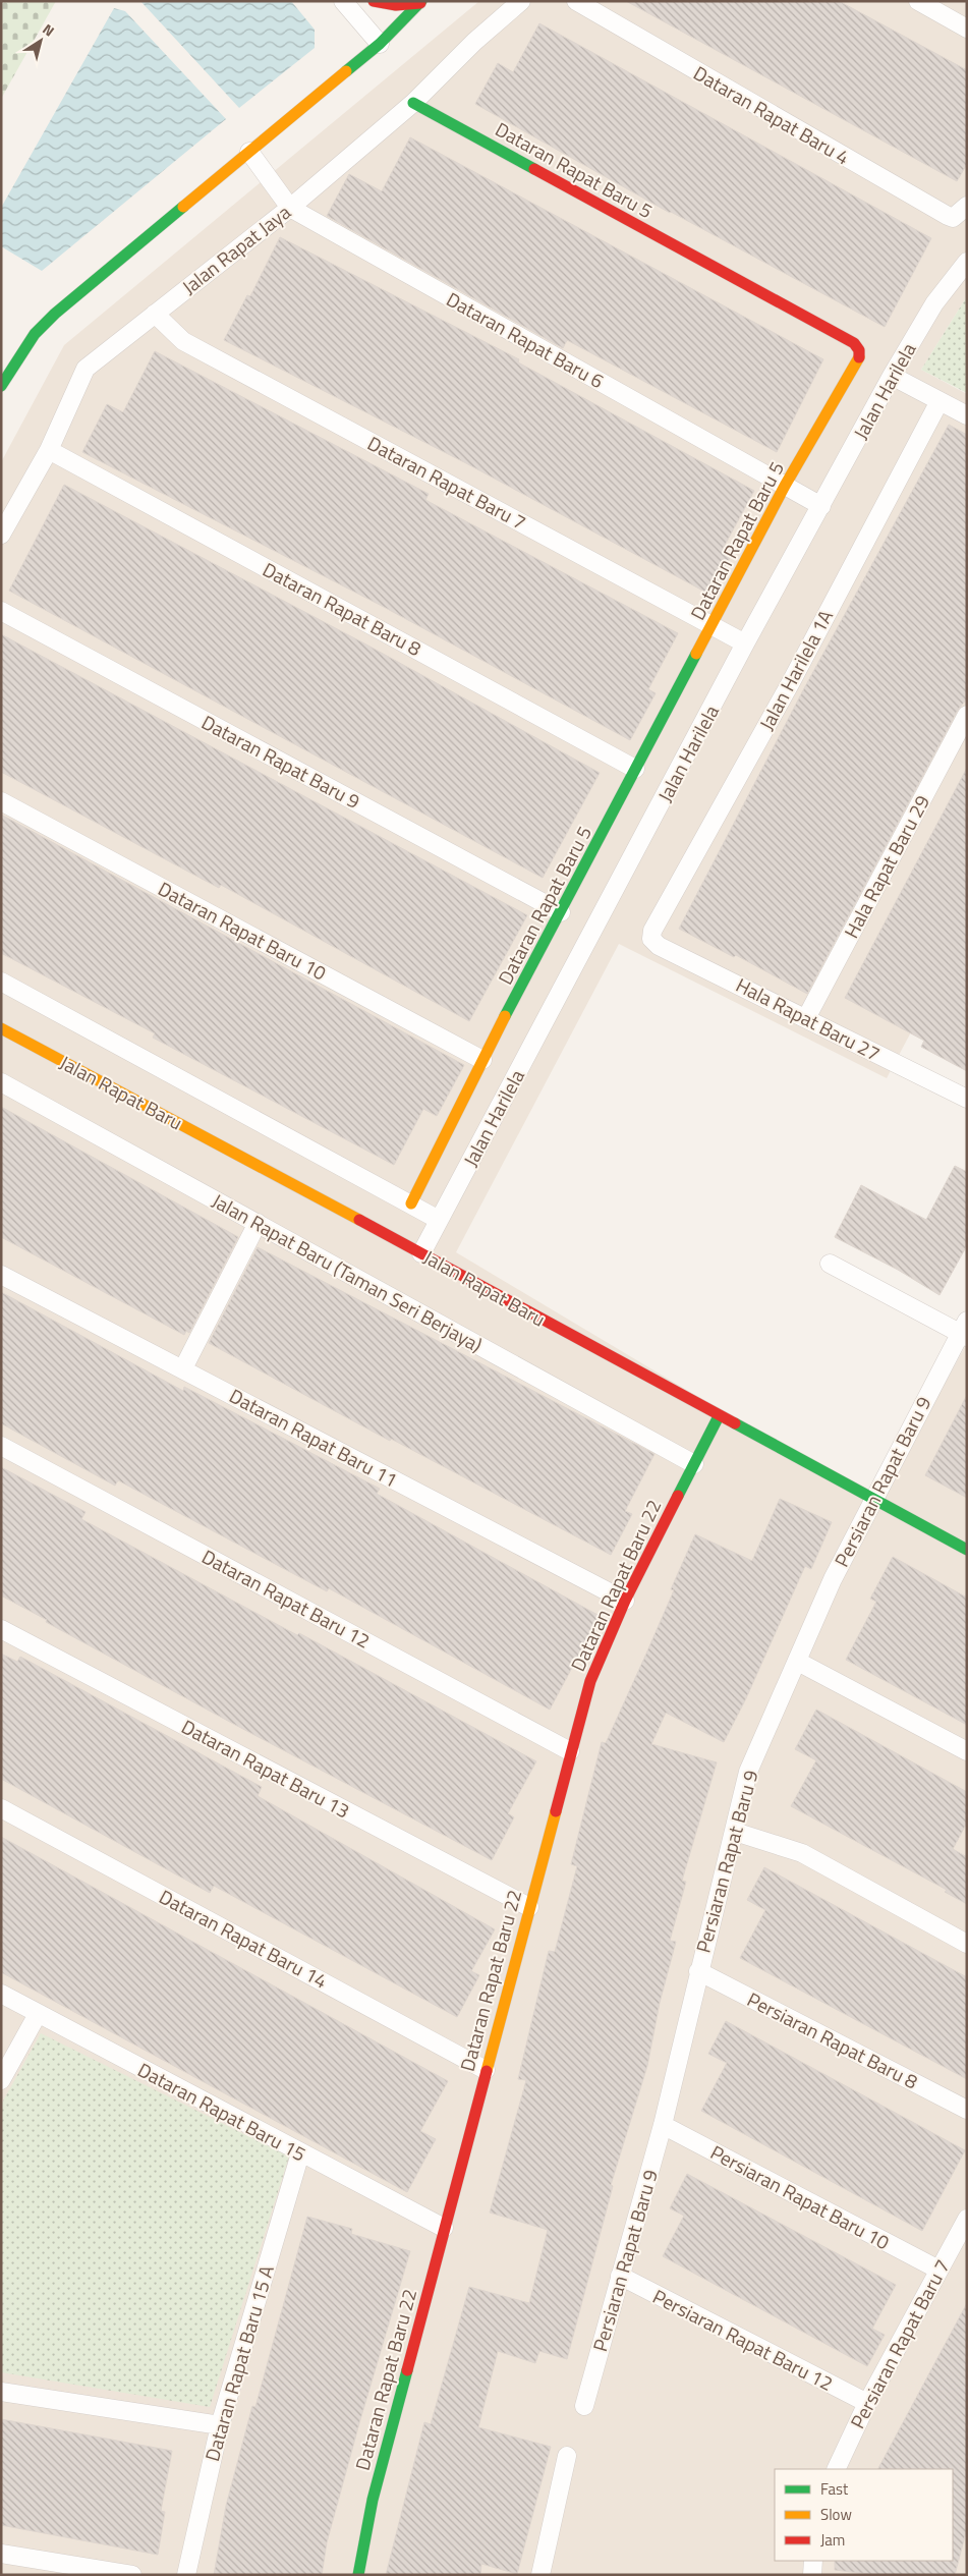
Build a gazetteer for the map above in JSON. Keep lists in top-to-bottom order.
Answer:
{
  "streets": {
    "street": [
      "Dataran Rapat Baru 4",
      "Dataran Rapat Baru 5",
      "Jalan Rapat Jaya",
      "Dataran Rapat Baru 6",
      "Jalan Harilela",
      "Dataran Rapat Baru 7",
      "Dataran Rapat Baru 8",
      "Jalan Harilela 1A",
      "Dataran Rapat Baru 9",
      "Hala Rapat Baru 29",
      "Dataran Rapat Baru 10",
      "Hala Rapat Baru 27",
      "Jalan Rapat Baru",
      "Jalan Rapat Baru (Taman Seri Berjaya)",
      "Dataran Rapat Baru 11",
      "Persiaran Rapat Baru 9",
      "Dataran Rapat Baru 22",
      "Dataran Rapat Baru 12",
      "Dataran Rapat Baru 13",
      "Dataran Rapat Baru 14",
      "Persiaran Rapat Baru 8",
      "Dataran Rapat Baru 15",
      "Persiaran Rapat Baru 10",
      "Persiaran Rapat Baru 12",
      "Persiaran Rapat Baru 7",
      "Dataran Rapat Baru 15 A"
    ]
  },
  "crossings": [
    ["Dataran Rapat Baru 5", "Jalan Rapat Jaya"],
    ["Dataran Rapat Baru 5", "Dataran Rapat Baru 6"],
    ["Dataran Rapat Baru 5", "Dataran Rapat Baru 7"],
    ["Dataran Rapat Baru 5", "Dataran Rapat Baru 8"],
    ["Dataran Rapat Baru 5", "Dataran Rapat Baru 9"],
    ["Dataran Rapat Baru 5", "Dataran Rapat Baru 10"],
    ["Dataran Rapat Baru 5", "Jalan Rapat Baru"],
    ["Jalan Rapat Jaya", "Dataran Rapat Baru 6"],
    ["Jalan Rapat Jaya", "Dataran Rapat Baru 7"],
    ["Jalan Rapat Jaya", "Dataran Rapat Baru 8"],
    ["Dataran Rapat Baru 6", "Jalan Harilela"],
    ["Jalan Harilela", "Dataran Rapat Baru 7"],
    ["Jalan Harilela", "Jalan Rapat Baru"],
    ["Jalan Harilela 1A", "Hala Rapat Baru 27"],
    ["Hala Rapat Baru 29", "Hala Rapat Baru 27"],
    ["Jalan Rapat Baru", "Persiaran Rapat Baru 9"],
    ["Jalan Rapat Baru", "Dataran Rapat Baru 22"],
    ["Jalan Rapat Baru (Taman Seri Berjaya)", "Dataran Rapat Baru 22"],
    ["Dataran Rapat Baru 11", "Dataran Rapat Baru 22"],
    ["Persiaran Rapat Baru 9", "Persiaran Rapat Baru 8"],
    ["Persiaran Rapat Baru 9", "Persiaran Rapat Baru 10"],
    ["Persiaran Rapat Baru 9", "Persiaran Rapat Baru 12"],
    ["Dataran Rapat Baru 22", "Dataran Rapat Baru 12"],
    ["Dataran Rapat Baru 22", "Dataran Rapat Baru 13"],
    ["Dataran Rapat Baru 22", "Dataran Rapat Baru 14"],
    ["Dataran Rapat Baru 22", "Dataran Rapat Baru 15"],
    ["Dataran Rapat Baru 15", "Dataran Rapat Baru 15 A"],
    ["Persiaran Rapat Baru 10", "Persiaran Rapat Baru 7"],
    ["Persiaran Rapat Baru 12", "Persiaran Rapat Baru 7"]
  ],
  "legend": ["Fast", "Slow", "Jam"],
  "north": "top right"
}
